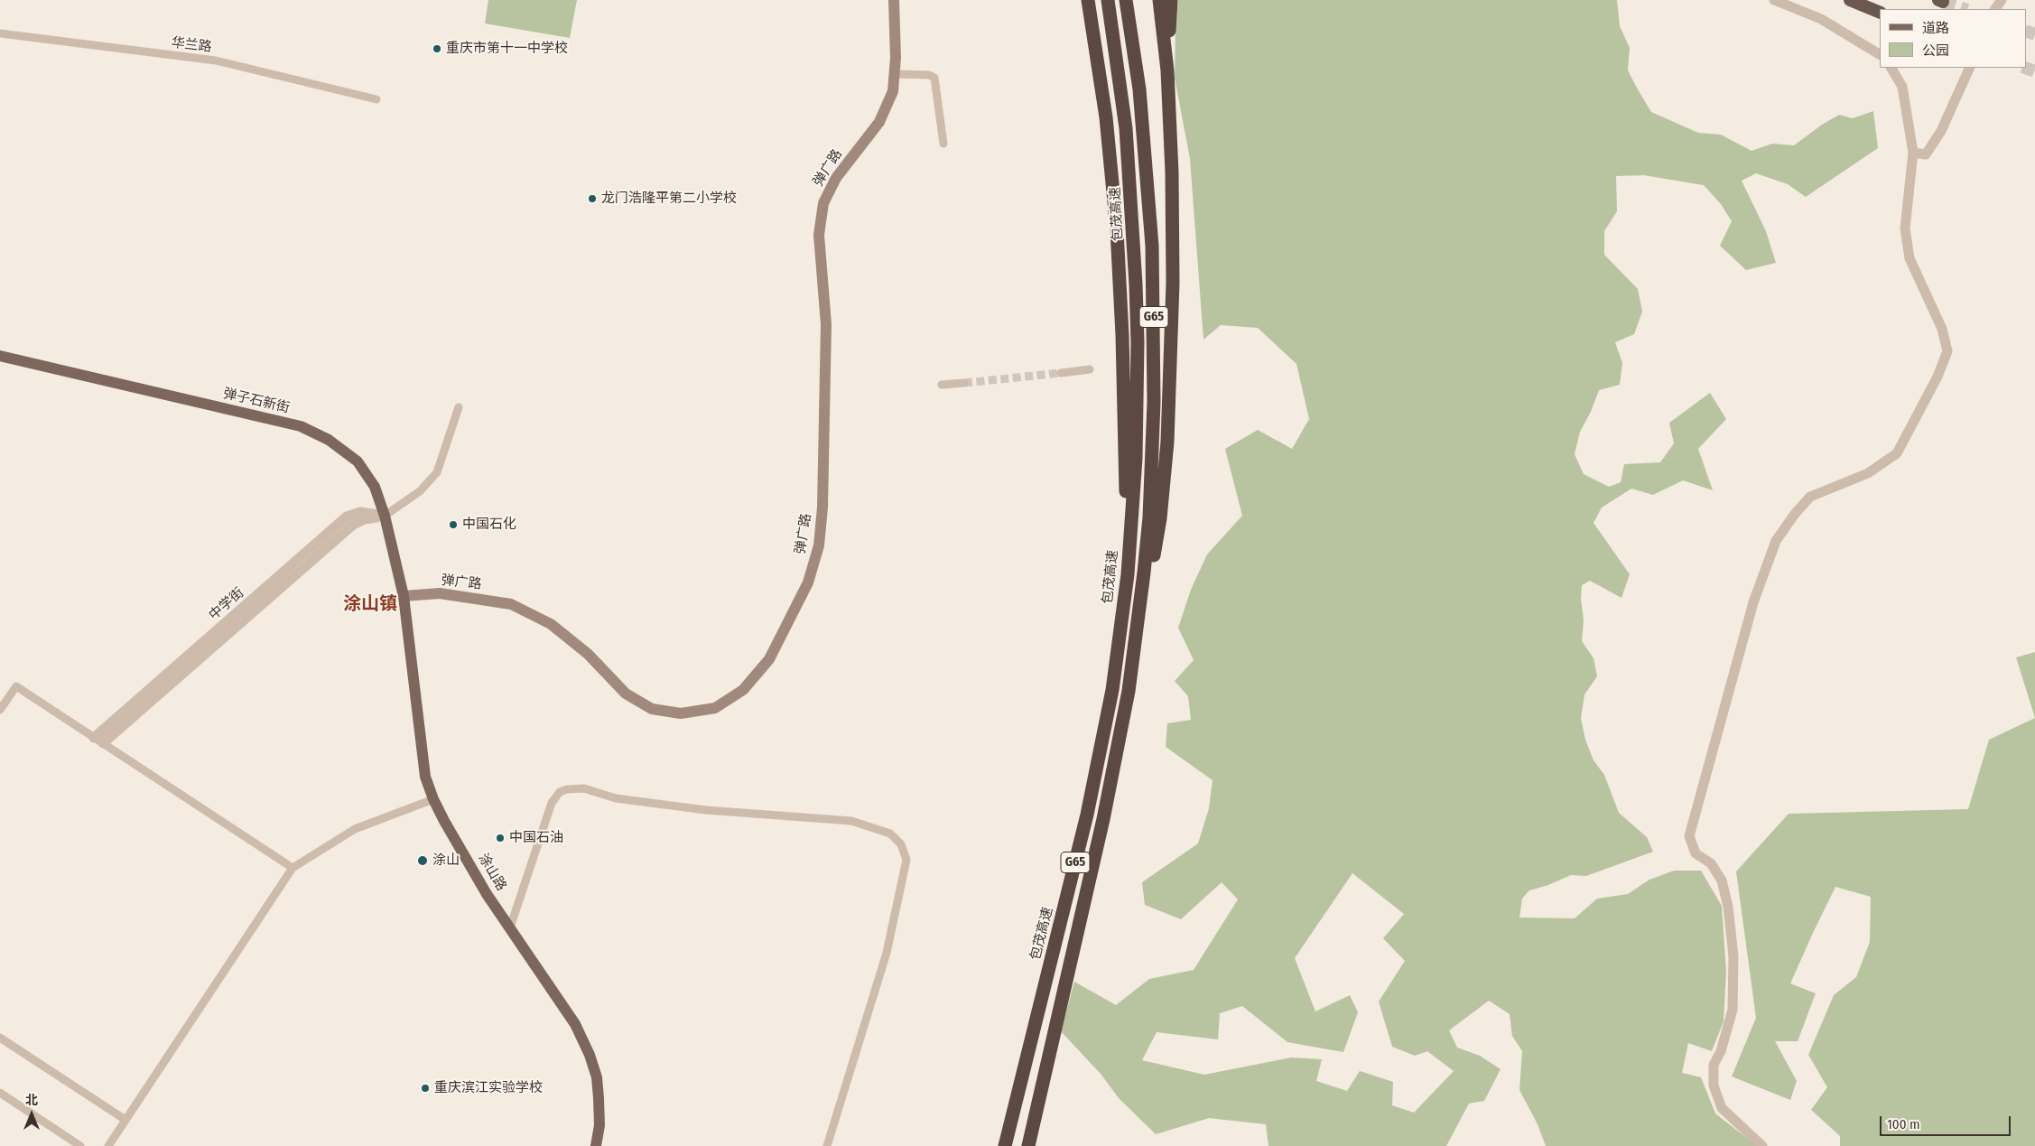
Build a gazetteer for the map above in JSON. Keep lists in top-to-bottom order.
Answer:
{
  "streets": {
    "highway": ["包茂高速", "G65"],
    "main road": ["弹广路", "弹子石新街", "涂山路"],
    "street": ["华兰路", "中学街"]
  },
  "crossings": [
    ["弹广路", "弹子石新街"],
    ["弹广路", "涂山路"],
    ["弹子石新街", "中学街"],
    ["弹子石新街", "涂山路"]
  ],
  "districts": ["涂山镇"],
  "places": [
    "重庆市第十一中学校",
    "龙门浩隆平第二小学校",
    "中国石化",
    "中国石油",
    "涂山",
    "重庆滨江实验学校"
  ],
  "legend": ["道路", "公园"],
  "scale_bar": "100 m",
  "north": "top"
}
